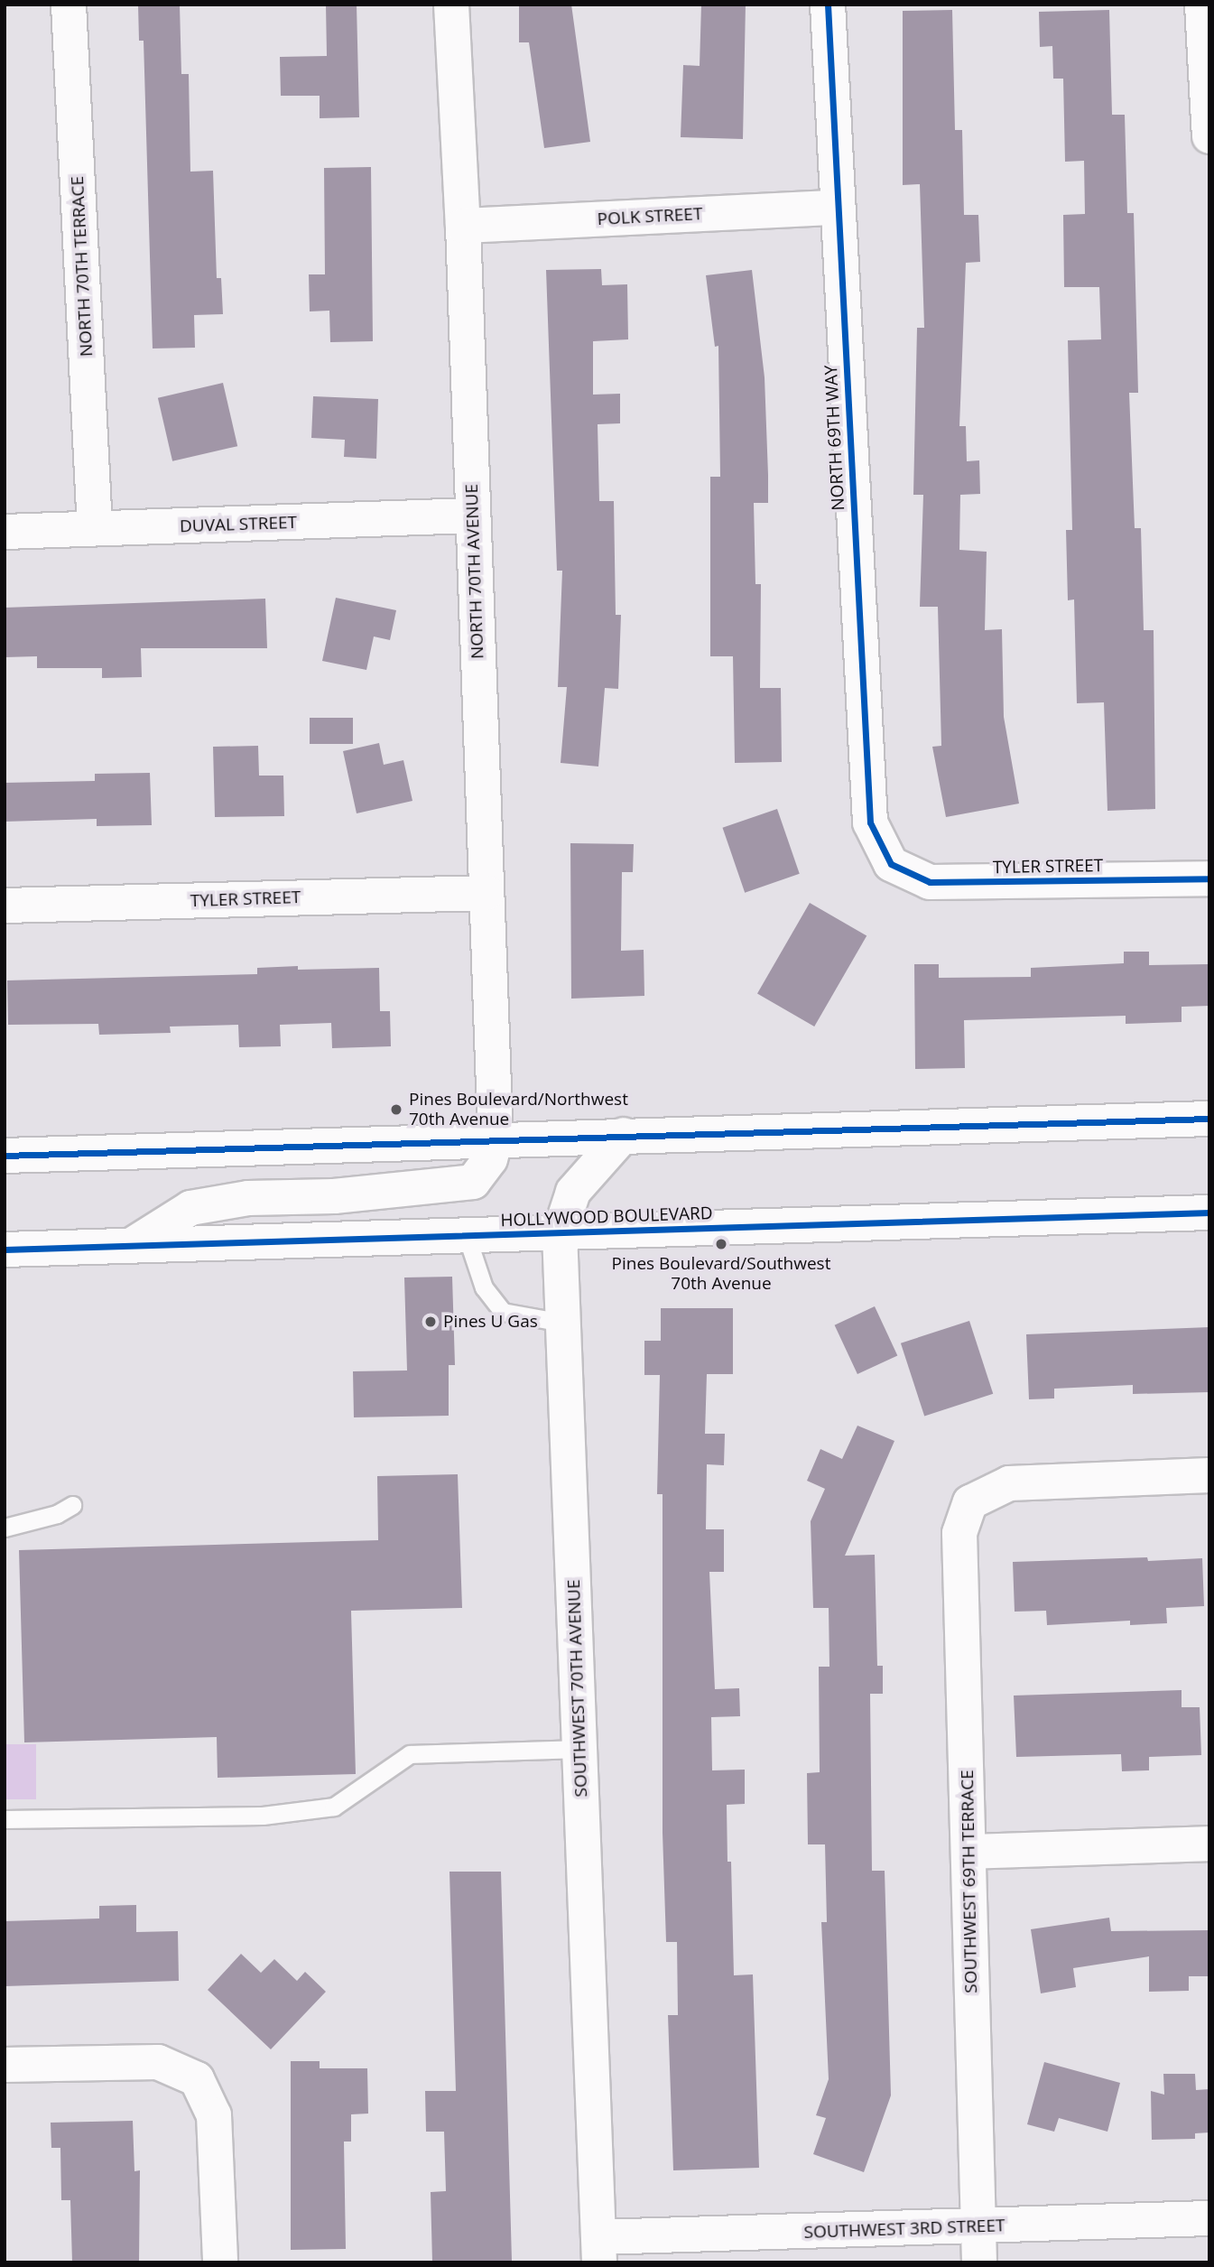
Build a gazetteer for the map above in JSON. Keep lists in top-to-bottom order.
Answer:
{
  "streets": {
    "main road": [
      "POLK STREET",
      "NORTH 70TH TERRACE",
      "NORTH 69TH WAY",
      "DUVAL STREET",
      "NORTH 70TH AVENUE",
      "TYLER STREET",
      "HOLLYWOOD BOULEVARD",
      "SOUTHWEST 70TH AVENUE",
      "SOUTHWEST 69TH TERRACE",
      "SOUTHWEST 3RD STREET"
    ]
  },
  "crossings": [
    ["POLK STREET", "NORTH 69TH WAY"],
    ["POLK STREET", "NORTH 70TH AVENUE"],
    ["NORTH 70TH TERRACE", "DUVAL STREET"],
    ["NORTH 69TH WAY", "TYLER STREET"],
    ["DUVAL STREET", "NORTH 70TH AVENUE"],
    ["NORTH 70TH AVENUE", "TYLER STREET"],
    ["HOLLYWOOD BOULEVARD", "SOUTHWEST 70TH AVENUE"],
    ["SOUTHWEST 70TH AVENUE", "SOUTHWEST 3RD STREET"],
    ["SOUTHWEST 69TH TERRACE", "SOUTHWEST 3RD STREET"]
  ],
  "places": ["Pines Boulevard/Northwest 70th Avenue", "Pines Boulevard/Southwest 70th Avenue", "Pines U Gas"]
}
